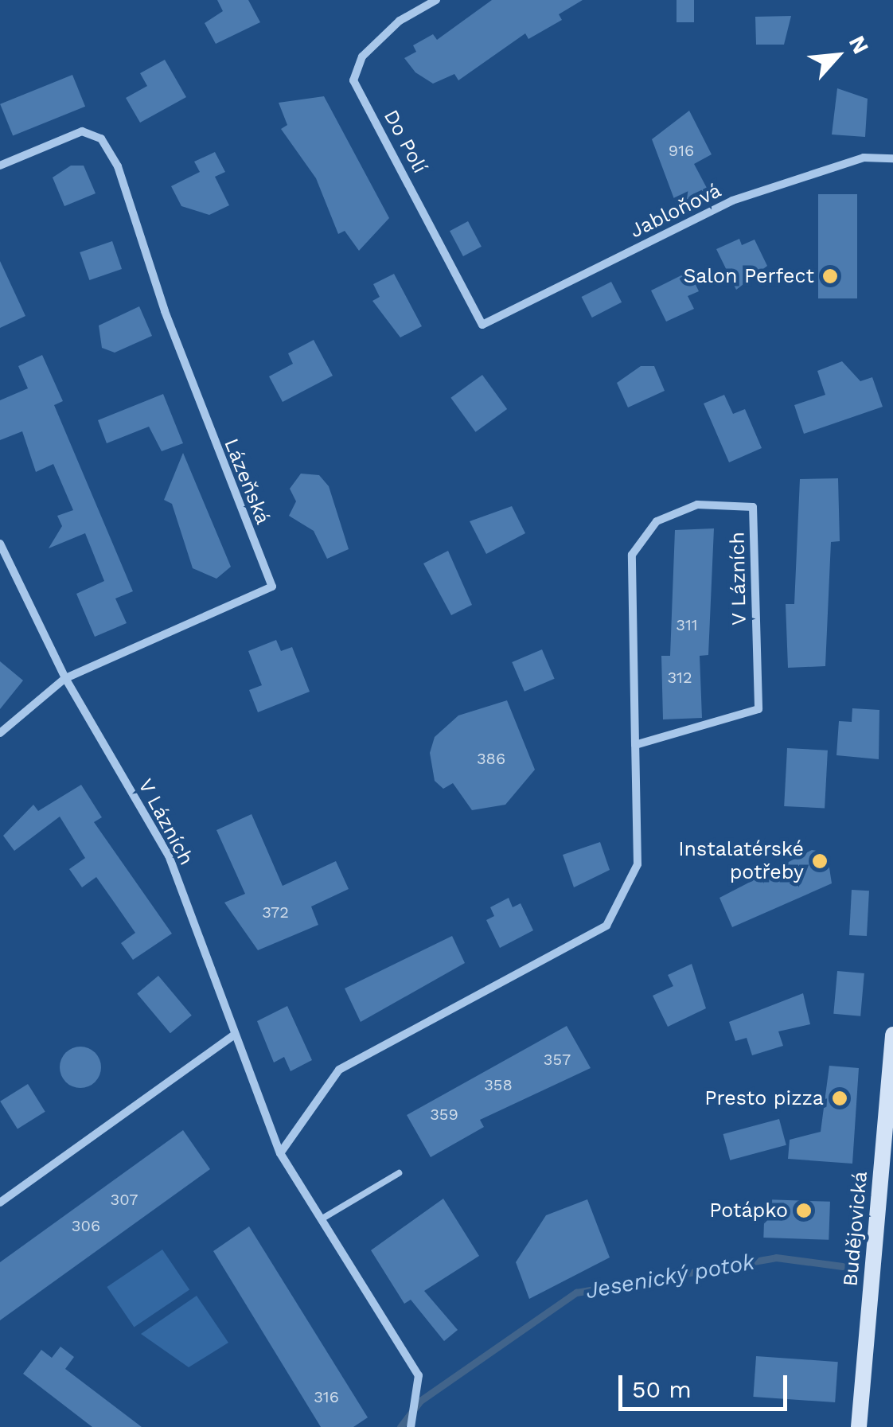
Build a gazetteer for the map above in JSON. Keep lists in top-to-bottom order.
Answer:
{
  "streets": {
    "main road": ["Budějovická"],
    "street": [
      "Do Polí",
      "Jabloňová",
      "Lázeňská",
      "V Lázních"
    ]
  },
  "crossings": [
    ["Do Polí", "Jabloňová"],
    ["Lázeňská", "V Lázních"]
  ],
  "water": ["Jesenický potok"],
  "places": [
    "Salon Perfect",
    "Instalatérské potřeby",
    "Presto pizza",
    "Potápko"
  ],
  "house_numbers": [
    "916",
    "311",
    "312",
    "386",
    "372",
    "357",
    "358",
    "359",
    "307",
    "306",
    "316"
  ],
  "scale_bar": "50 m",
  "north": "top right"
}
